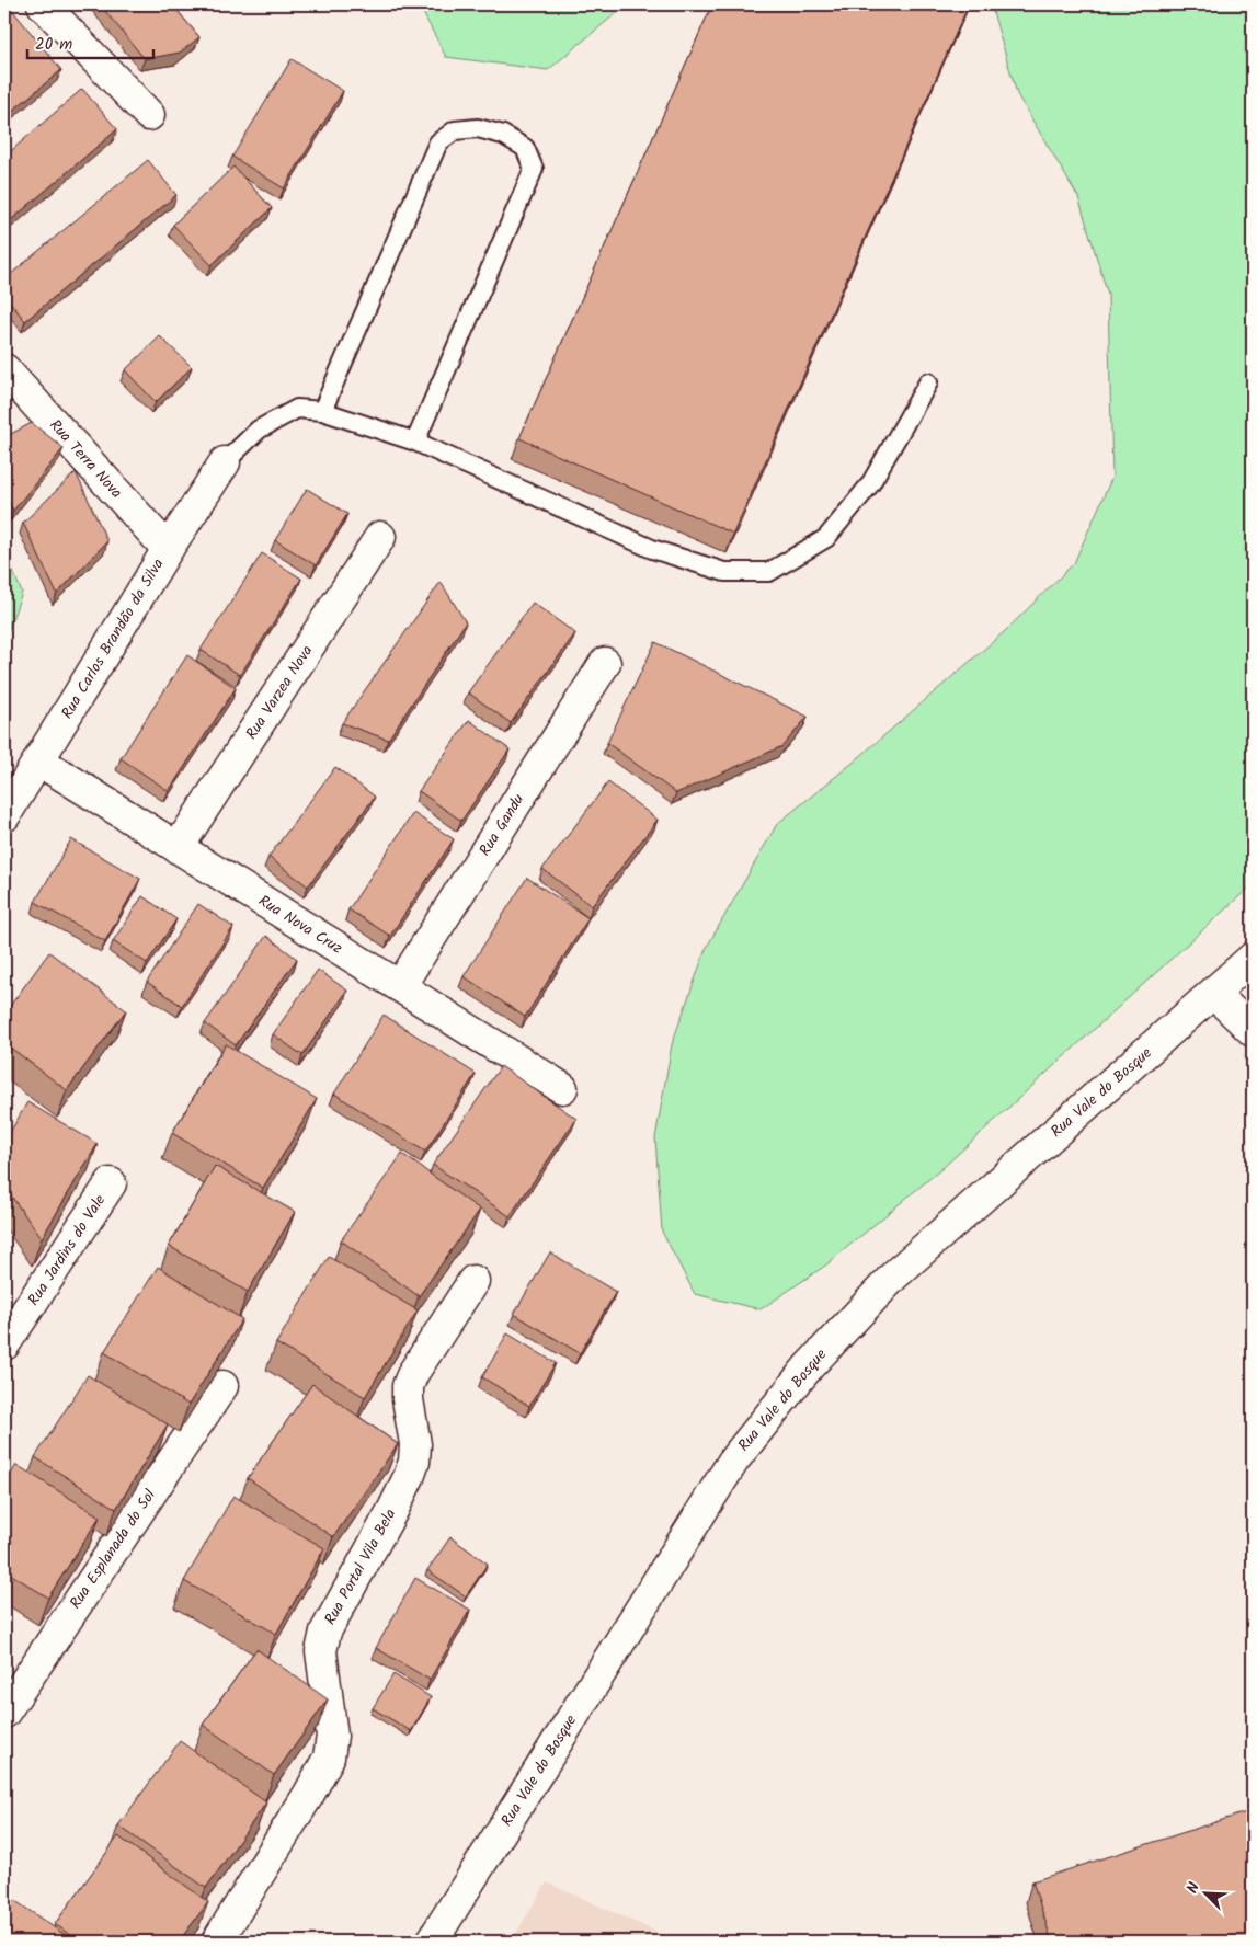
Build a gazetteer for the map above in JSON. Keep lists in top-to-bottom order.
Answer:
{
  "streets": {
    "street": [
      "Rua Terra Nova",
      "Rua Carlos Brandão da Silva",
      "Rua Varzea Nova",
      "Rua Gandu",
      "Rua Nova Cruz",
      "Rua Vale do Bosque",
      "Rua Jardins do Vale",
      "Rua Esplanada do Sol",
      "Rua Portal Vila Bela"
    ]
  },
  "crossings": [
    ["Rua Terra Nova", "Rua Carlos Brandão da Silva"],
    ["Rua Carlos Brandão da Silva", "Rua Nova Cruz"],
    ["Rua Varzea Nova", "Rua Nova Cruz"],
    ["Rua Gandu", "Rua Nova Cruz"]
  ],
  "scale_bar": "20 m",
  "north": "top left"
}
